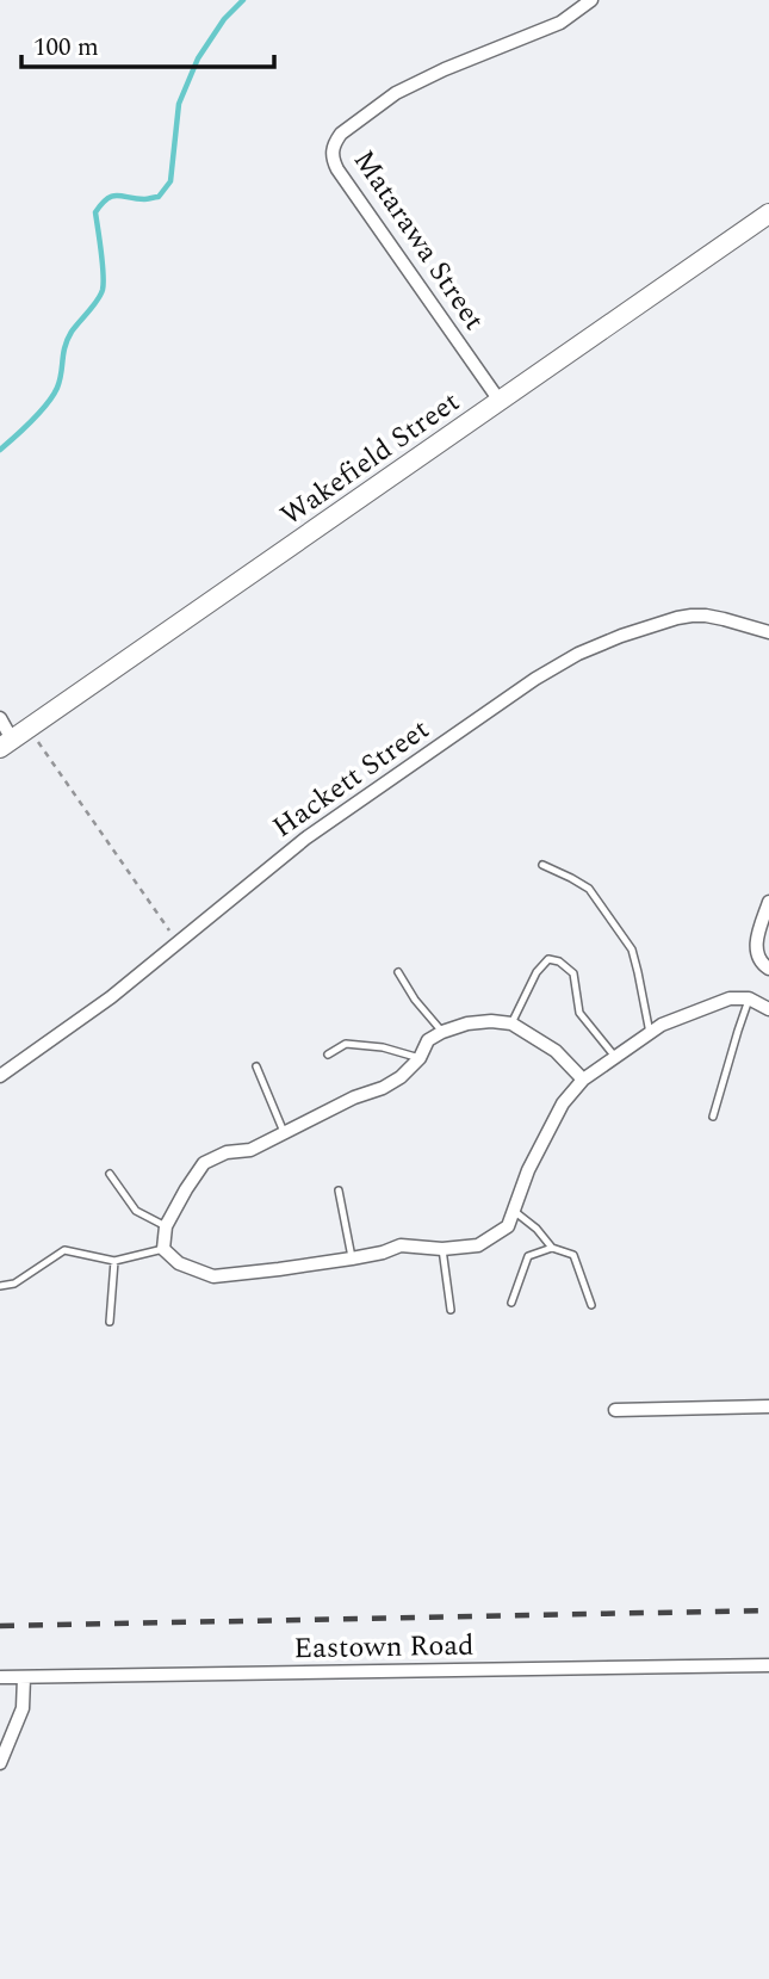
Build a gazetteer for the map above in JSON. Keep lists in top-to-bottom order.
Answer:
{
  "streets": {
    "street": [
      "Matarawa Street",
      "Wakefield Street",
      "Hackett Street",
      "Eastown Road"
    ]
  },
  "crossings": [
    ["Matarawa Street", "Wakefield Street"]
  ],
  "scale_bar": "100 m"
}
